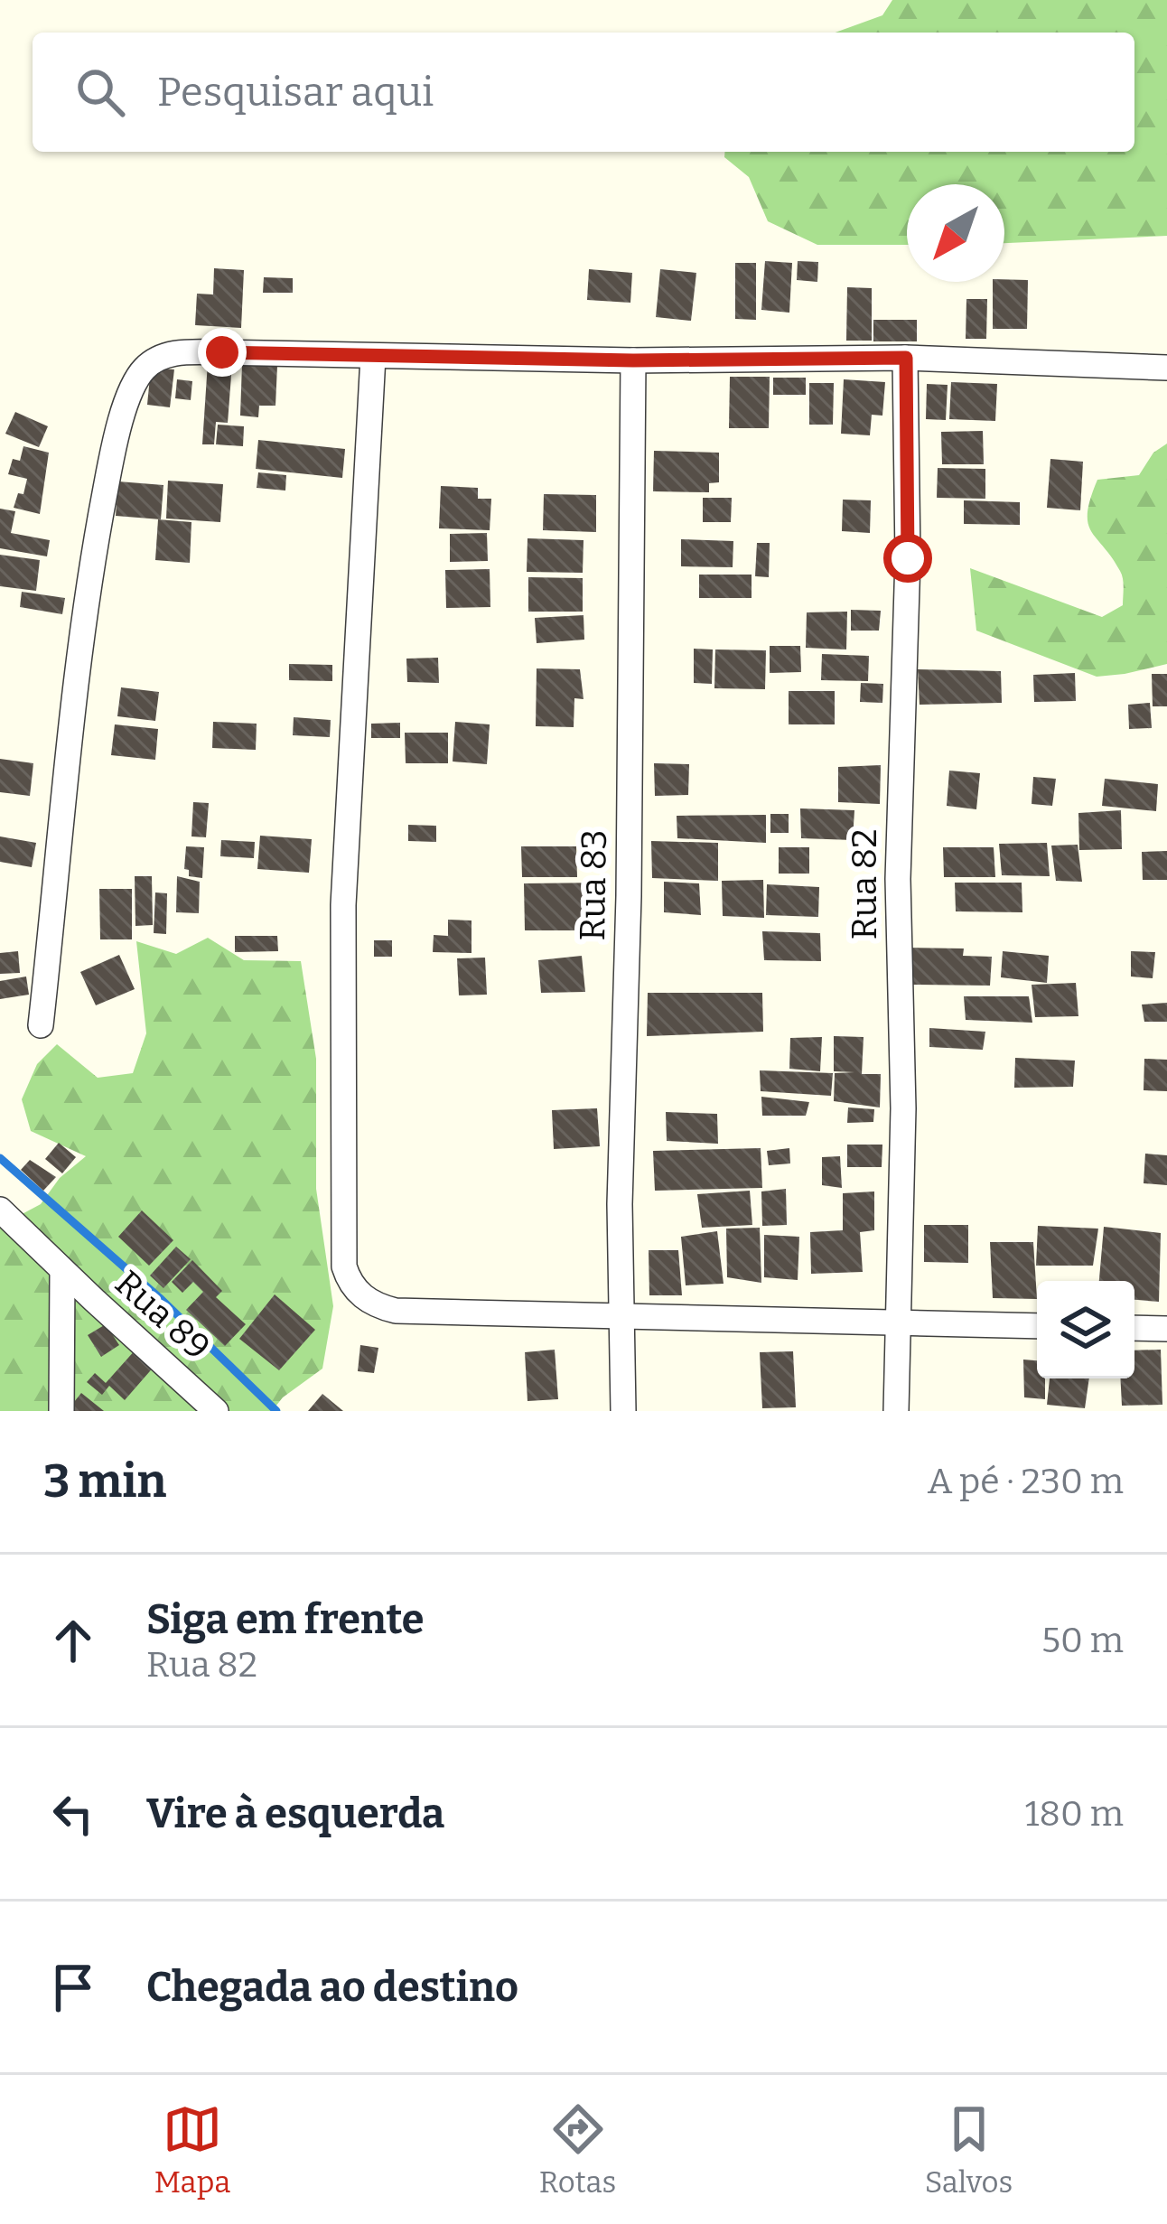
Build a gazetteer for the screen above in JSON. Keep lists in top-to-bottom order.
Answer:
{
  "streets": {
    "street": ["Rua 82", "Rua 83", "Rua 89"]
  },
  "north": "bottom left",
  "page": {
    "search": "Pesquisar aqui",
    "heading": ["3 min", "A pé · 230 m"],
    "list": [
      ["Siga em frente", "Rua 82", "50 m"],
      ["Vire à esquerda", "180 m"],
      "Chegada ao destino"
    ],
    "nav": ["Mapa", "Rotas", "Salvos"]
  }
}
